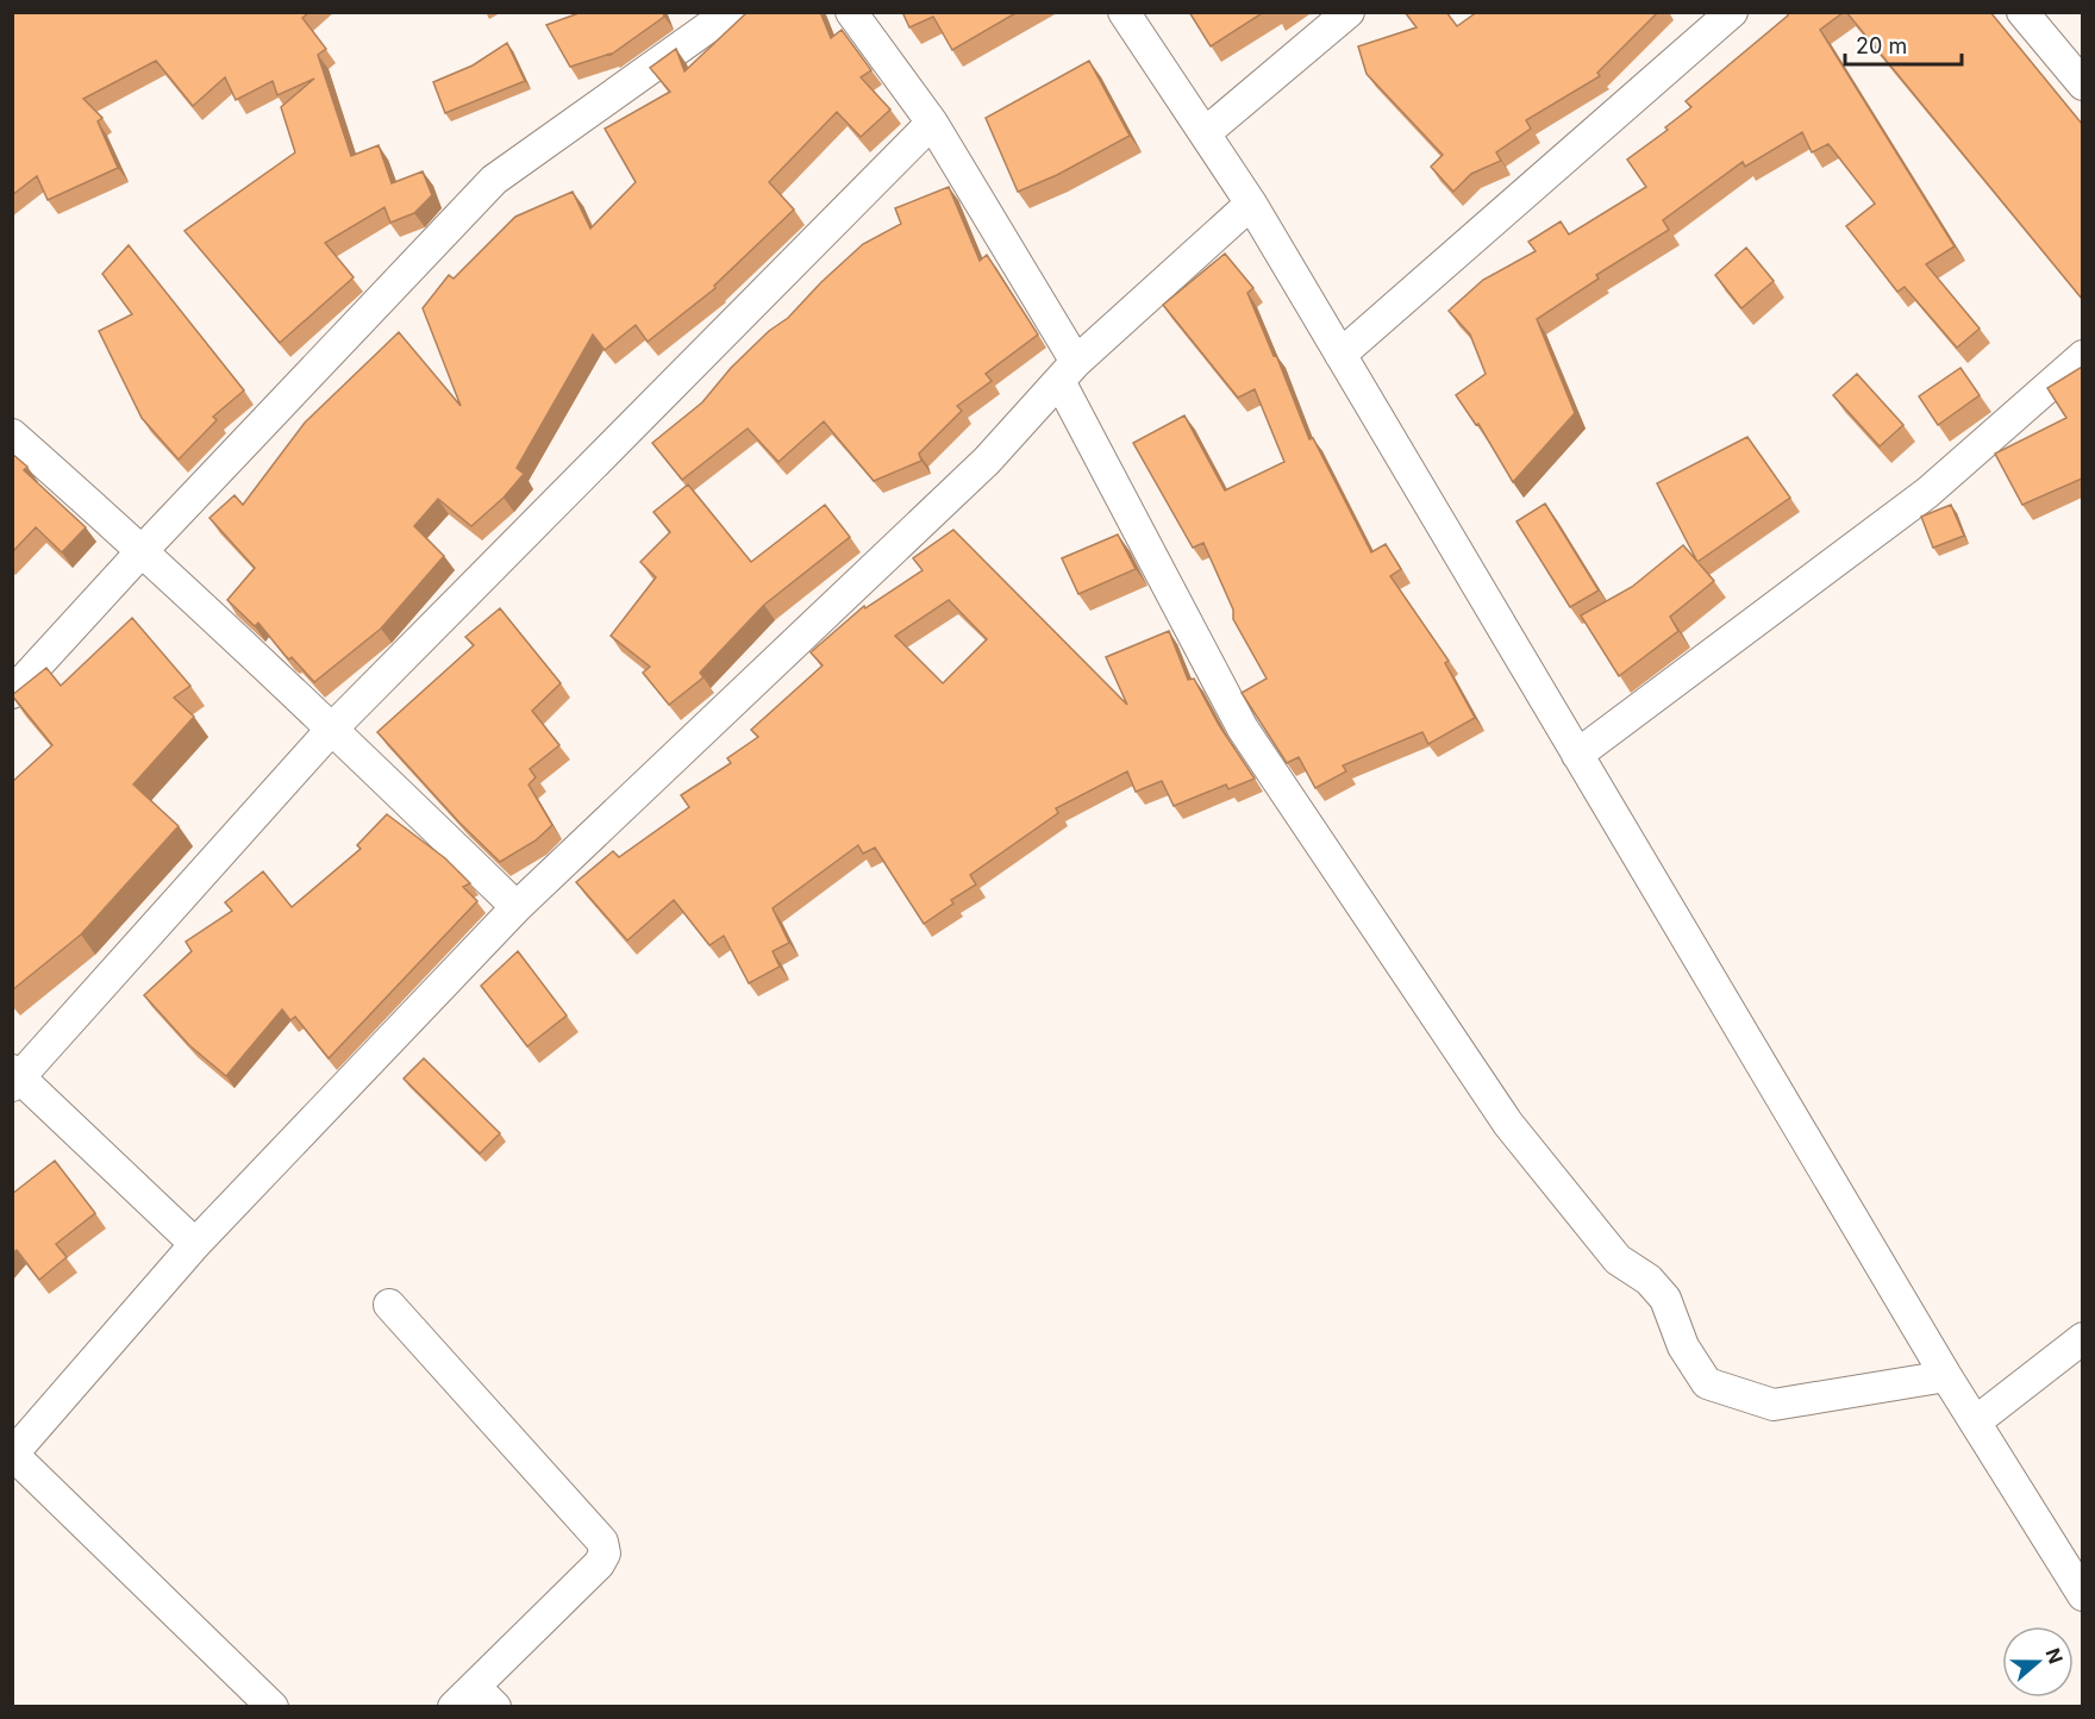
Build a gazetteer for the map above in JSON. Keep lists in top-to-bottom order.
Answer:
{
  "scale_bar": "20 m",
  "north": "right"
}
